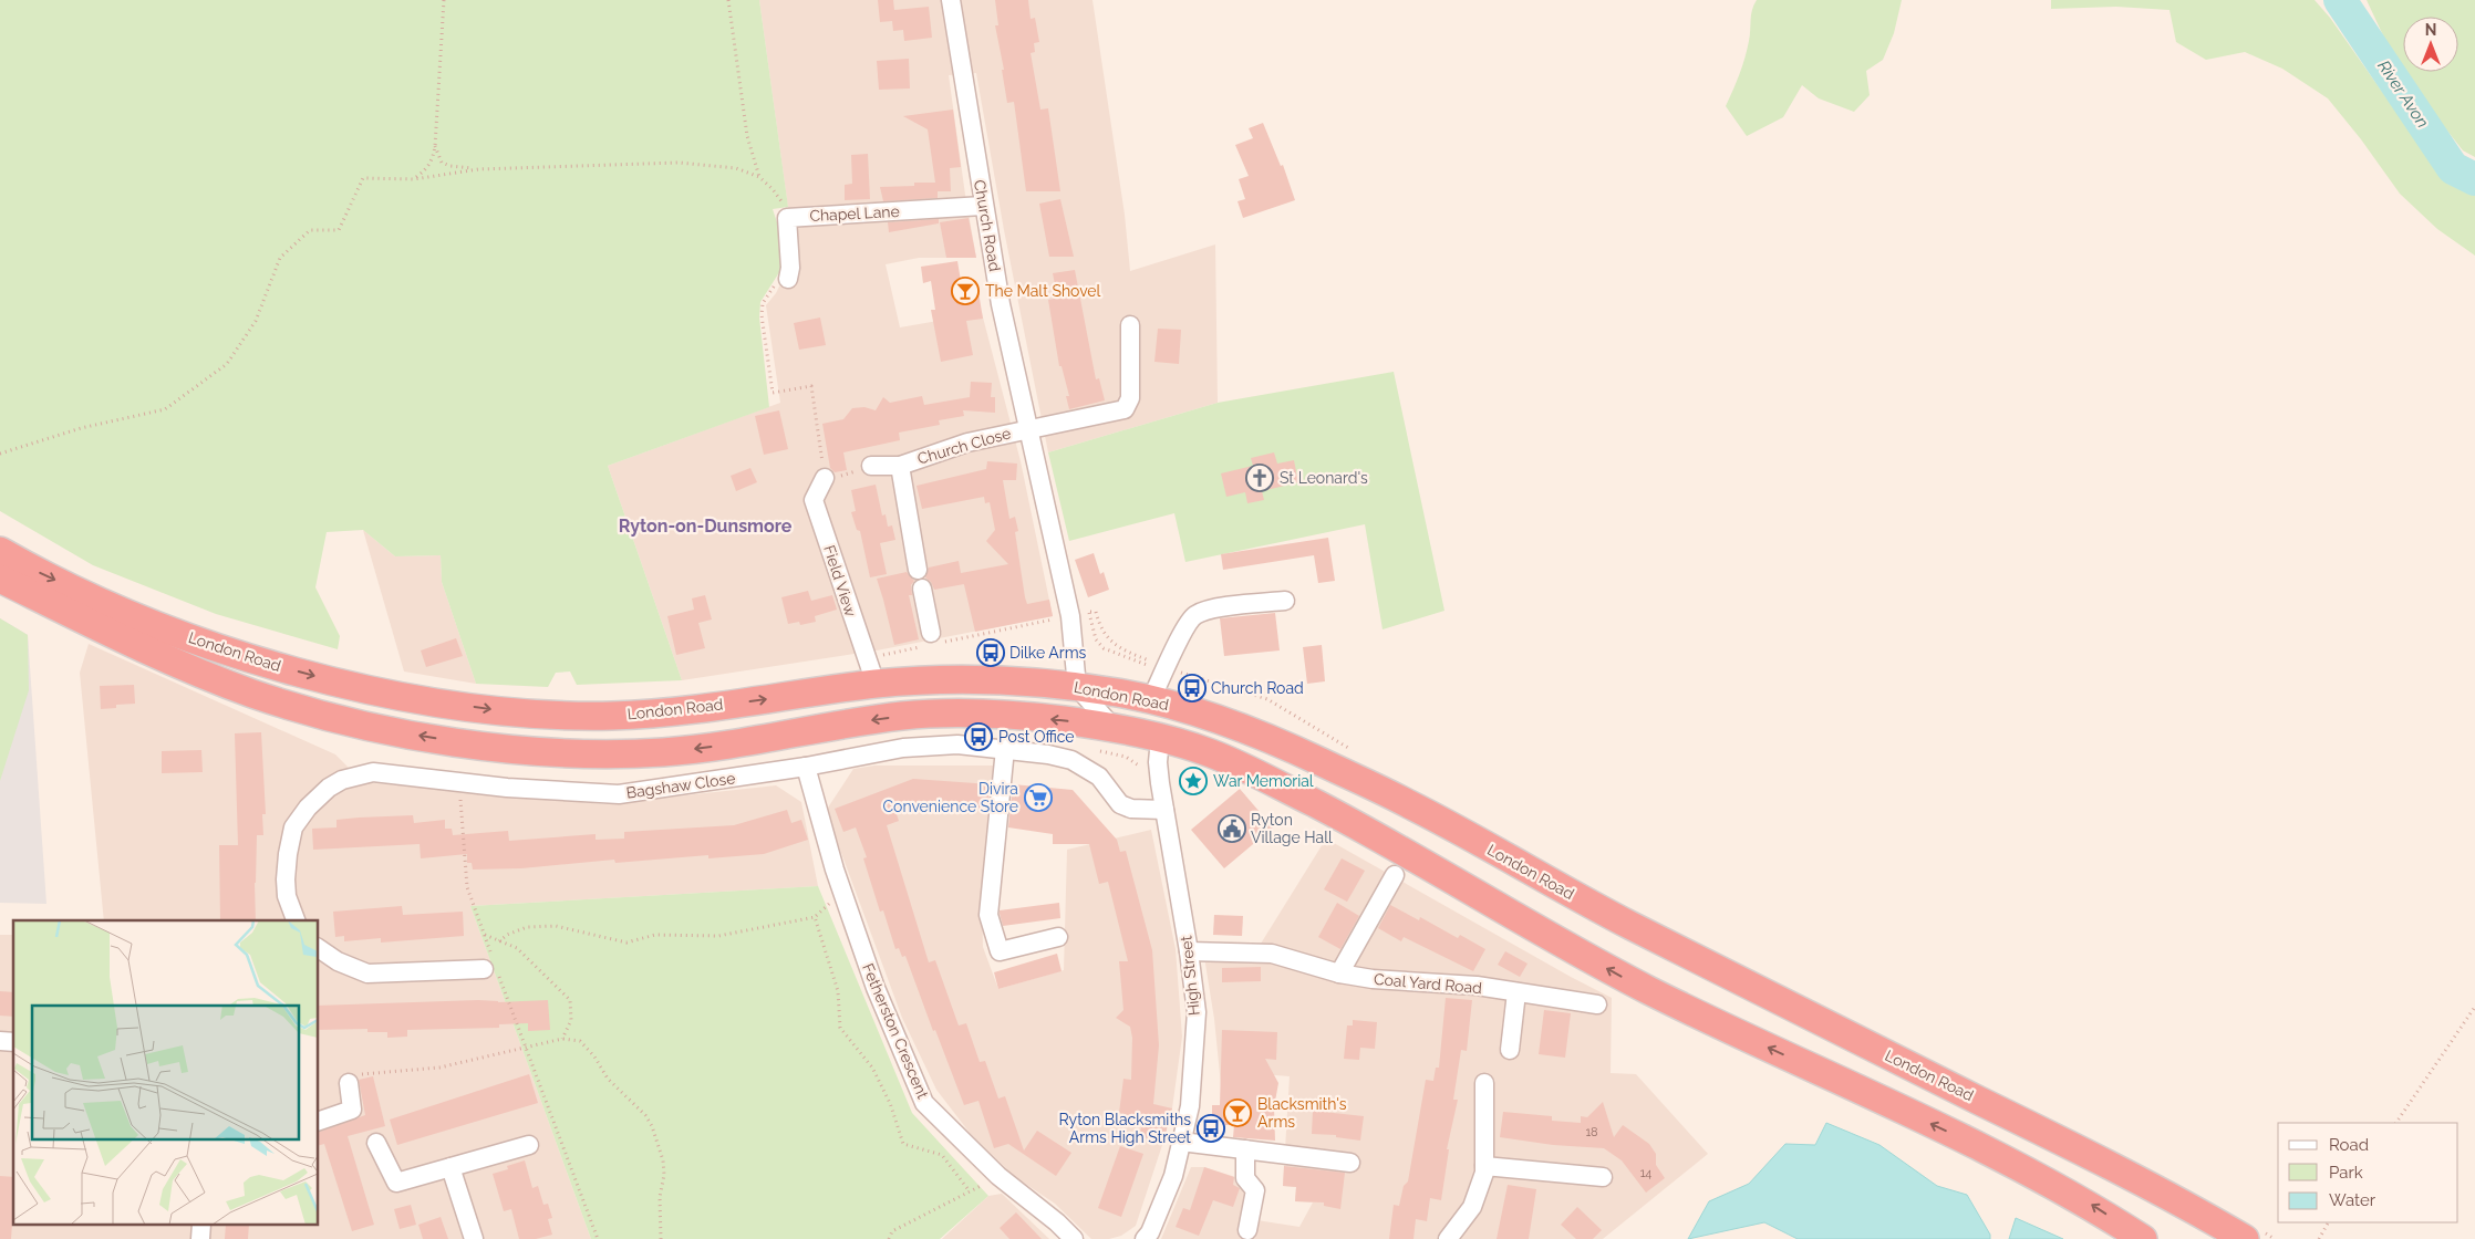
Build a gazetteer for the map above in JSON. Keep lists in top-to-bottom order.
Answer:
{
  "streets": {
    "highway": ["London Road"],
    "street": [
      "Chapel Lane",
      "Church Road",
      "Church Close",
      "Field View",
      "Bagshaw Close",
      "High Street",
      "Coal Yard Road",
      "Fetherston Crescent"
    ]
  },
  "crossings": [
    ["Chapel Lane", "Church Road"],
    ["Church Road", "Church Close"],
    ["Church Road", "London Road"],
    ["Field View", "London Road"],
    ["London Road", "High Street"],
    ["Bagshaw Close", "High Street"],
    ["Bagshaw Close", "Fetherston Crescent"],
    ["High Street", "Coal Yard Road"]
  ],
  "districts": ["Ryton-on-Dunsmore"],
  "water": ["River Avon"],
  "places": {
    "bar": ["The Malt Shovel", "Blacksmith's Arms"],
    "church": ["St Leonard's"],
    "bus stop": [
      "Dilke Arms",
      "Church Road",
      "Post Office",
      "Ryton Blacksmiths Arms High Street"
    ],
    "place": ["War Memorial"],
    "supermarket": ["Divira Convenience Store"],
    "public building": ["Ryton Village Hall"]
  },
  "house_numbers": ["18", "14"],
  "legend": ["Road", "Park", "Water"],
  "north": "top"
}
